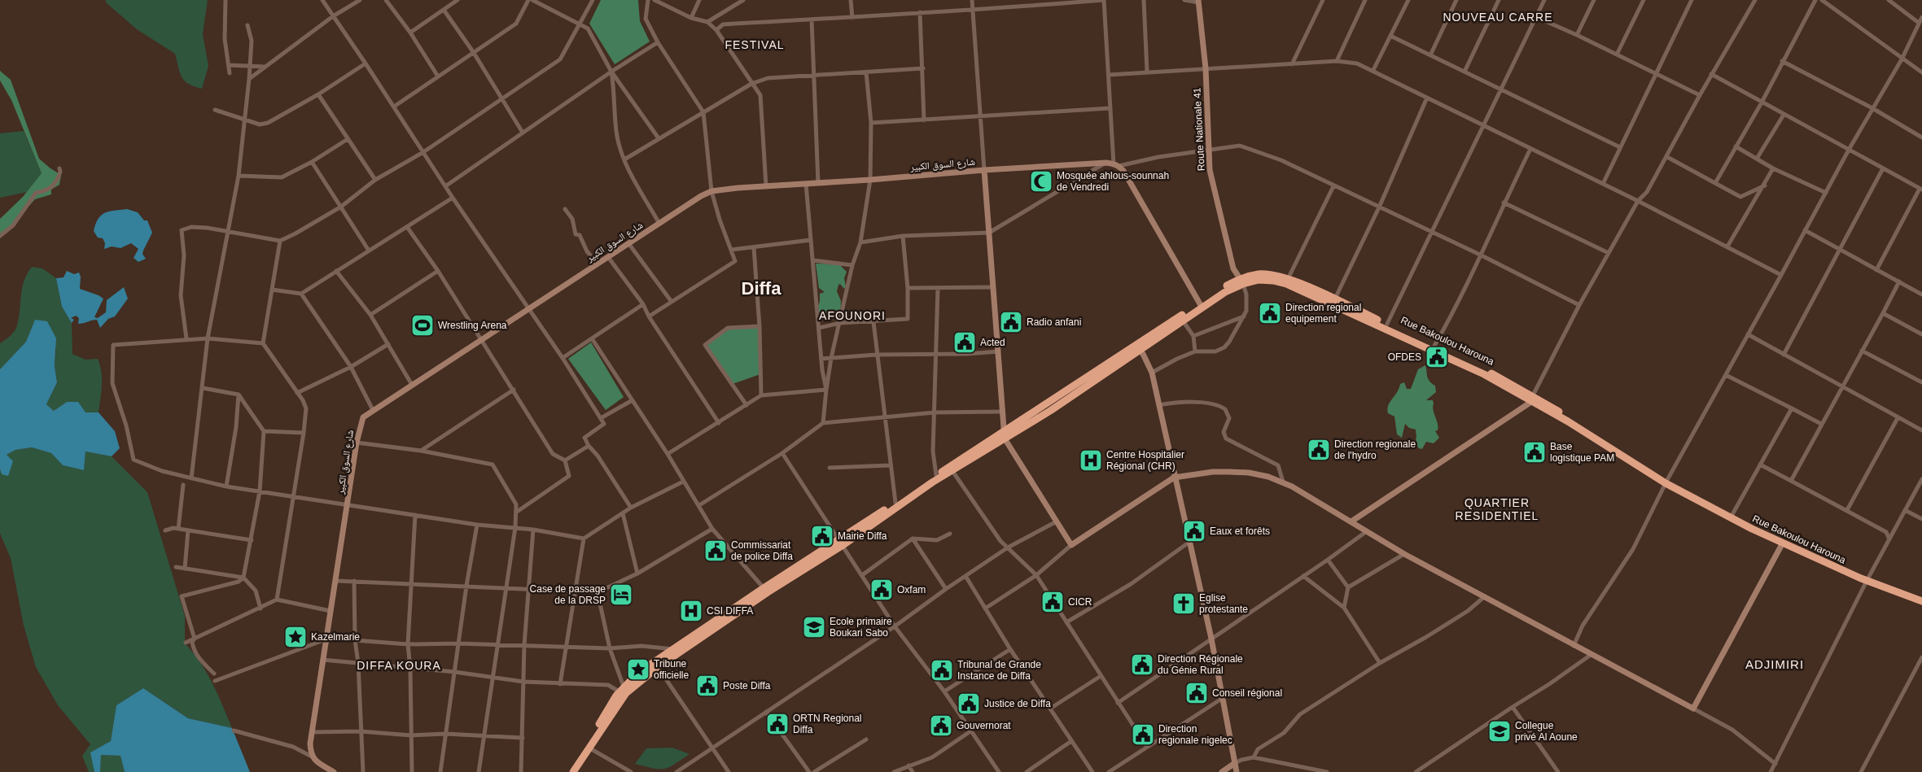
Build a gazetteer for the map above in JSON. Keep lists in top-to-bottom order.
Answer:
{
  "streets": {
    "highway": ["Rue Bakoulou Harouna"],
    "street": ["Route Nationale 41", "شارع السوق الكبير"]
  },
  "crossings": [
    ["Route Nationale 41", "Rue Bakoulou Harouna"]
  ],
  "districts": [
    "NOUVEAU CARRE",
    "FESTIVAL",
    "Diffa",
    "AFOUNORI",
    "QUARTIER RESIDENTIEL",
    "ADJIMIRI",
    "DIFFA KOURA"
  ],
  "places": {
    "mosque": ["Mosquée ahlous-sounnah de Vendredi"],
    "public building": [
      "Direction regional equipement",
      "Radio anfani",
      "Acted",
      "OFDES",
      "Direction regionale de l'hydro",
      "Base logistique PAM",
      "Eaux et forêts",
      "Mairie Diffa",
      "Commissariat de police Diffa",
      "Oxfam",
      "CICR",
      "Direction Régionale du Génie Rural",
      "Tribunal de Grande Instance de Diffa",
      "Poste Diffa",
      "Conseil régional",
      "Justice de Diffa",
      "ORTN Regional Diffa",
      "Gouvernorat",
      "Direction regionale nigelec"
    ],
    "sports": ["Wrestling Arena"],
    "hospital": ["Centre Hospitalier Régional (CHR)", "CSI DIFFA"],
    "hotel": ["Case de passage de la DRSP"],
    "church": ["Eglise protestante"],
    "school or university": ["Ecole primaire Boukari Sabo", "Collegue privé Al Aoune"],
    "place": ["Kazelmarie", "Tribune officielle"]
  }
}
